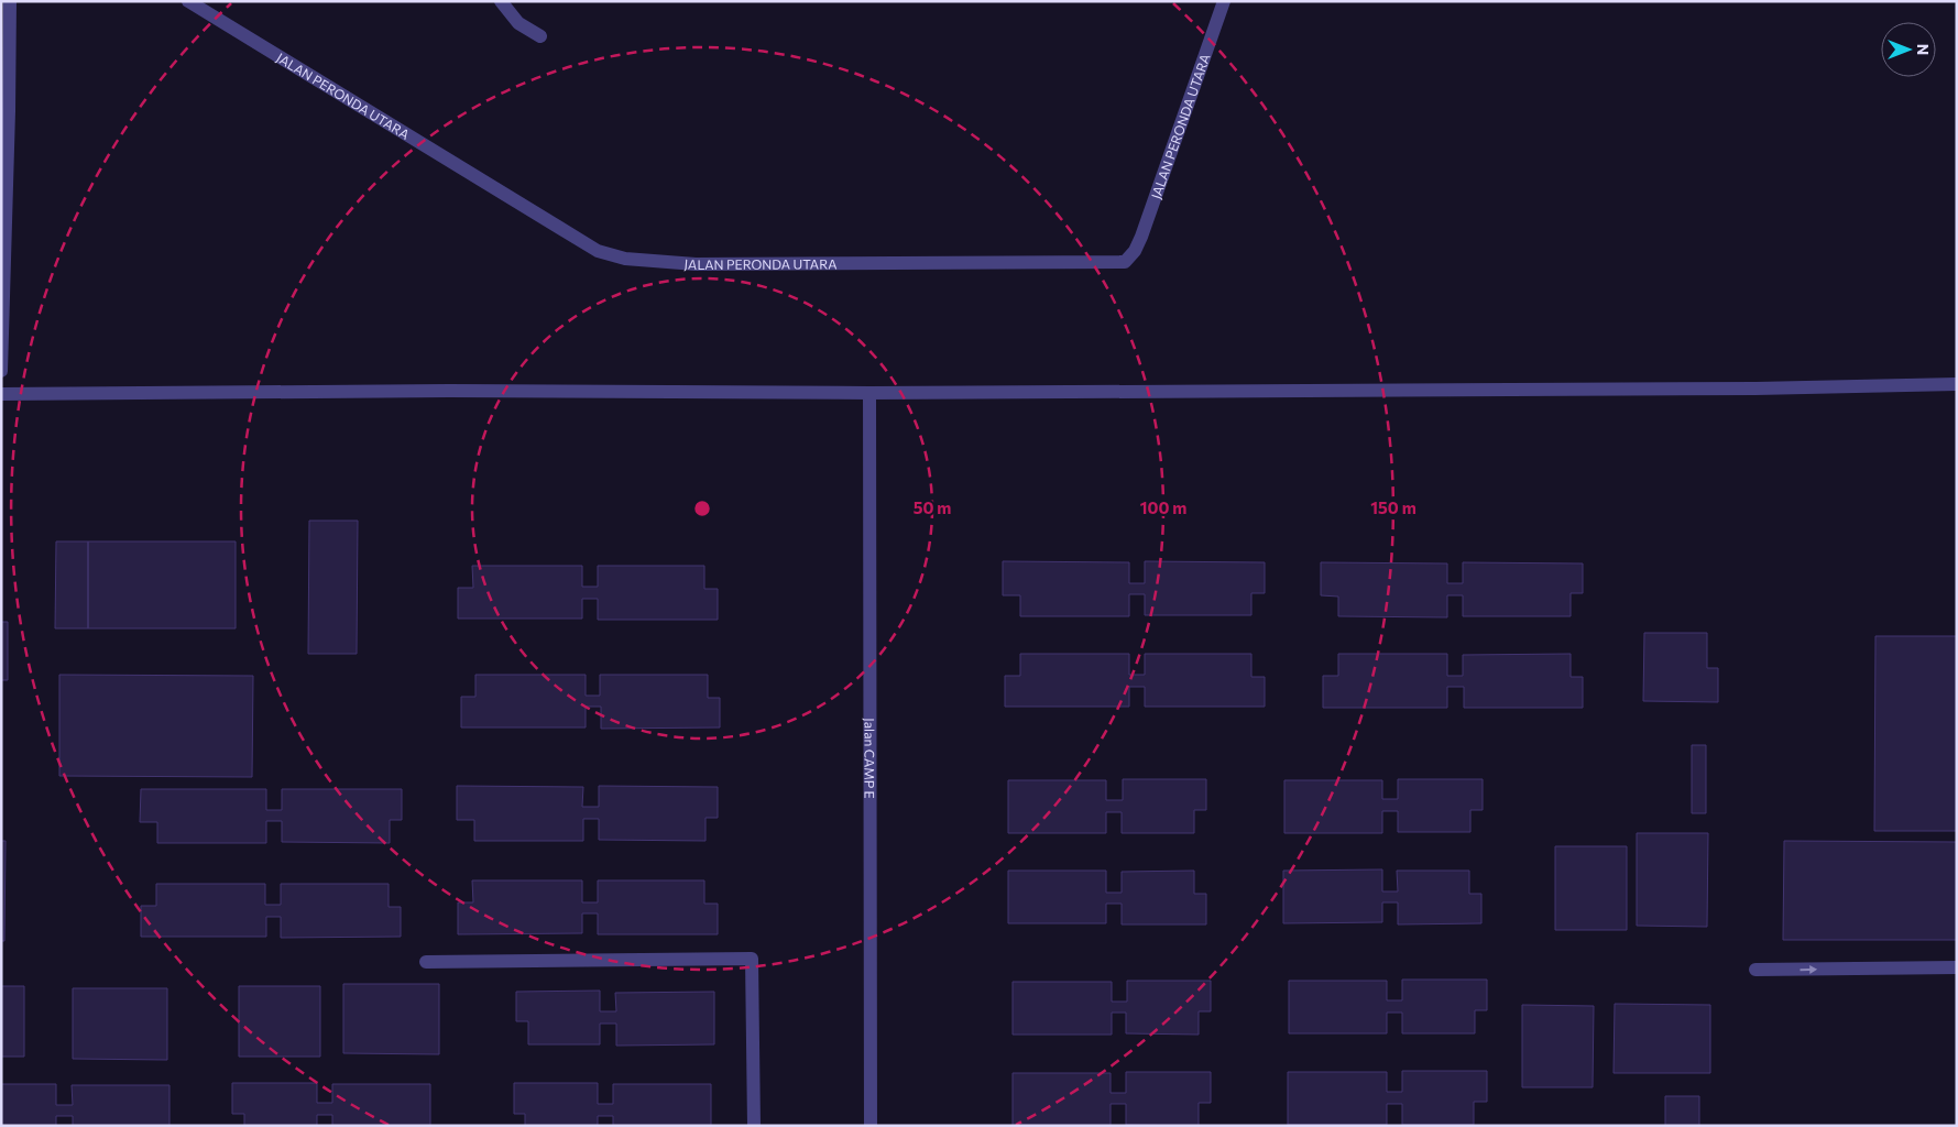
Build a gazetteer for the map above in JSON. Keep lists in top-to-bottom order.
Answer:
{
  "streets": {
    "street": ["JALAN PERONDA UTARA", "Jalan CAMP E"]
  },
  "north": "right",
  "rings": ["50 m", "100 m", "150 m"]
}
